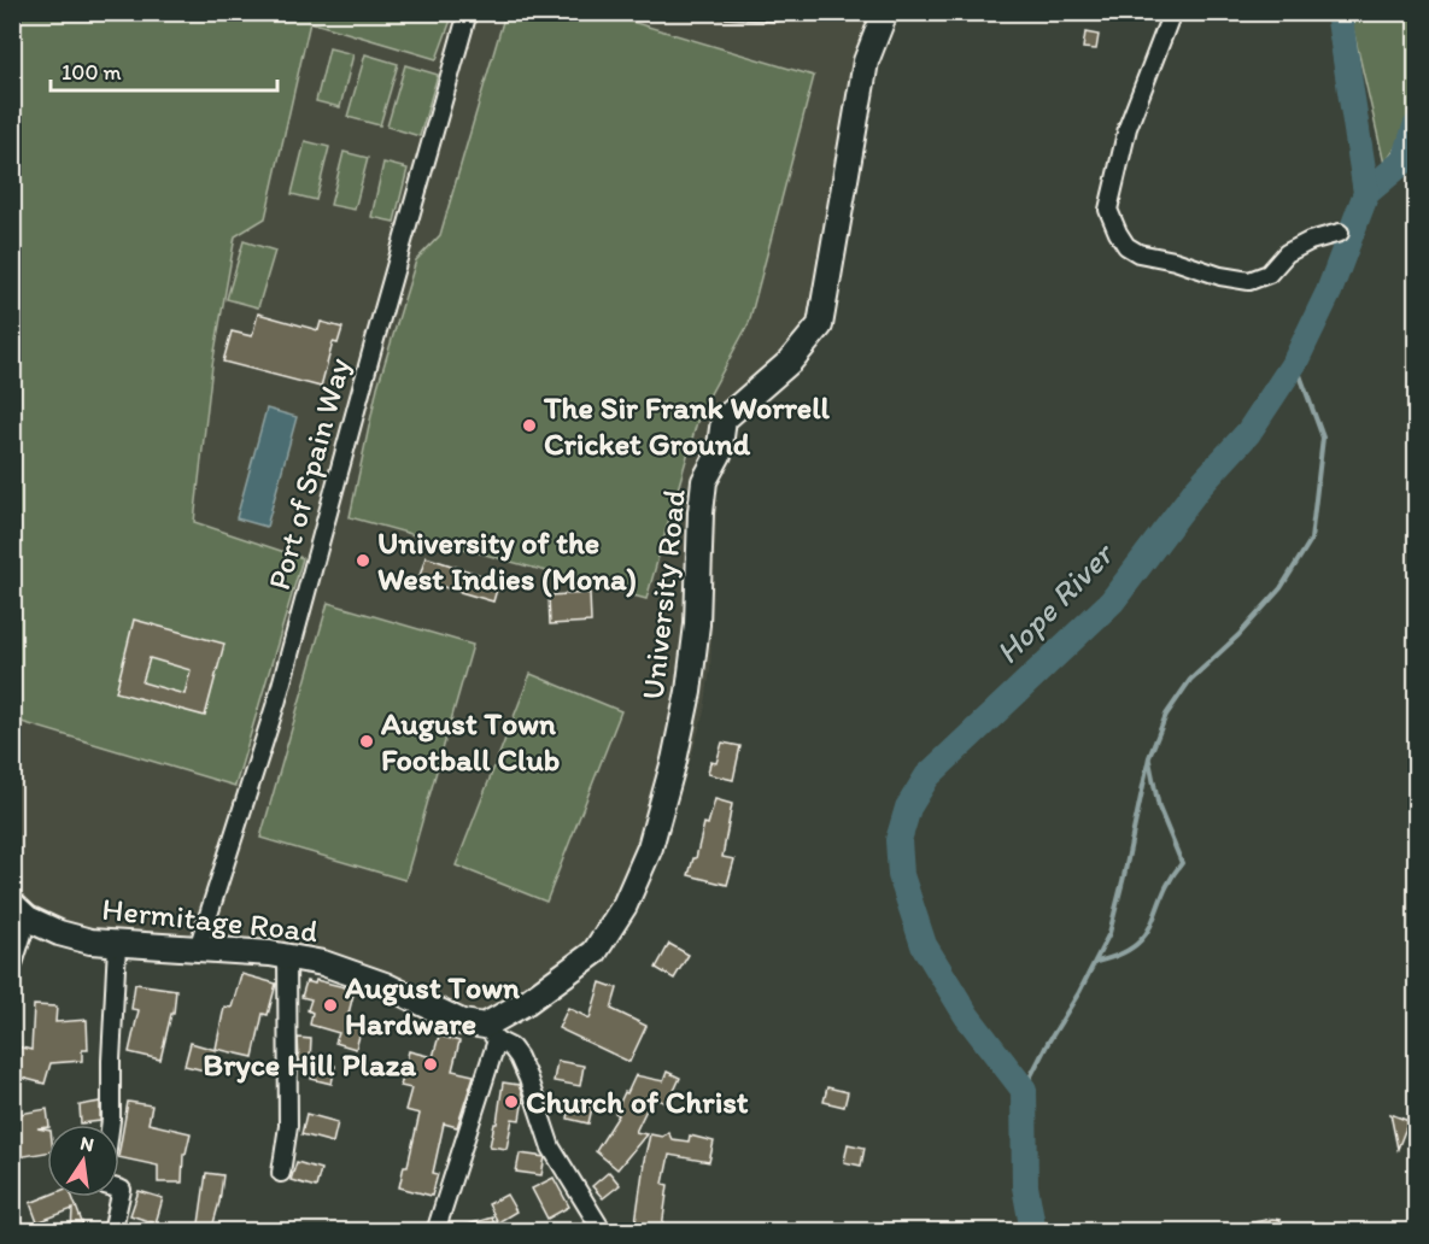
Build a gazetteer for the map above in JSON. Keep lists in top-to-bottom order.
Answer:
{
  "streets": {
    "street": ["Port of Spain Way", "University Road", "Hermitage Road"]
  },
  "crossings": [
    ["Port of Spain Way", "Hermitage Road"],
    ["University Road", "Hermitage Road"]
  ],
  "water": ["Hope River"],
  "places": [
    "The Sir Frank Worrell Cricket Ground",
    "University of the West Indies (Mona)",
    "August Town Football Club",
    "August Town Hardware",
    "Bryce Hill Plaza",
    "Church of Christ"
  ],
  "scale_bar": "100 m",
  "north": "top"
}
